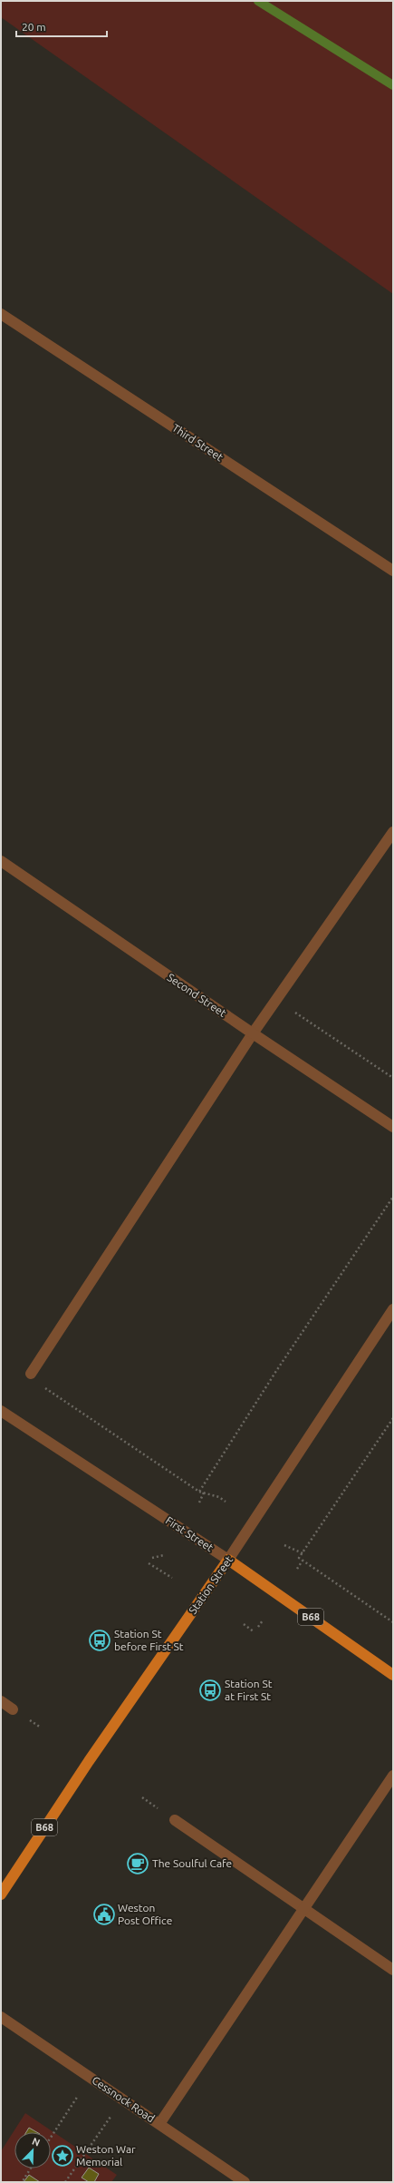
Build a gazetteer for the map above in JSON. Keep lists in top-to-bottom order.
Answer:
{
  "streets": {
    "main road": ["First Street", "Station Street", "B68"],
    "street": ["Third Street", "Second Street", "Cessnock Road"]
  },
  "crossings": [
    ["First Street", "Station Street"]
  ],
  "places": {
    "bus stop": ["Station St before First St", "Station St at First St"],
    "cafe": ["The Soulful Cafe"],
    "public building": ["Weston Post Office"],
    "place": ["Weston War Memorial"]
  },
  "scale_bar": "20 m",
  "north": "top right"
}
